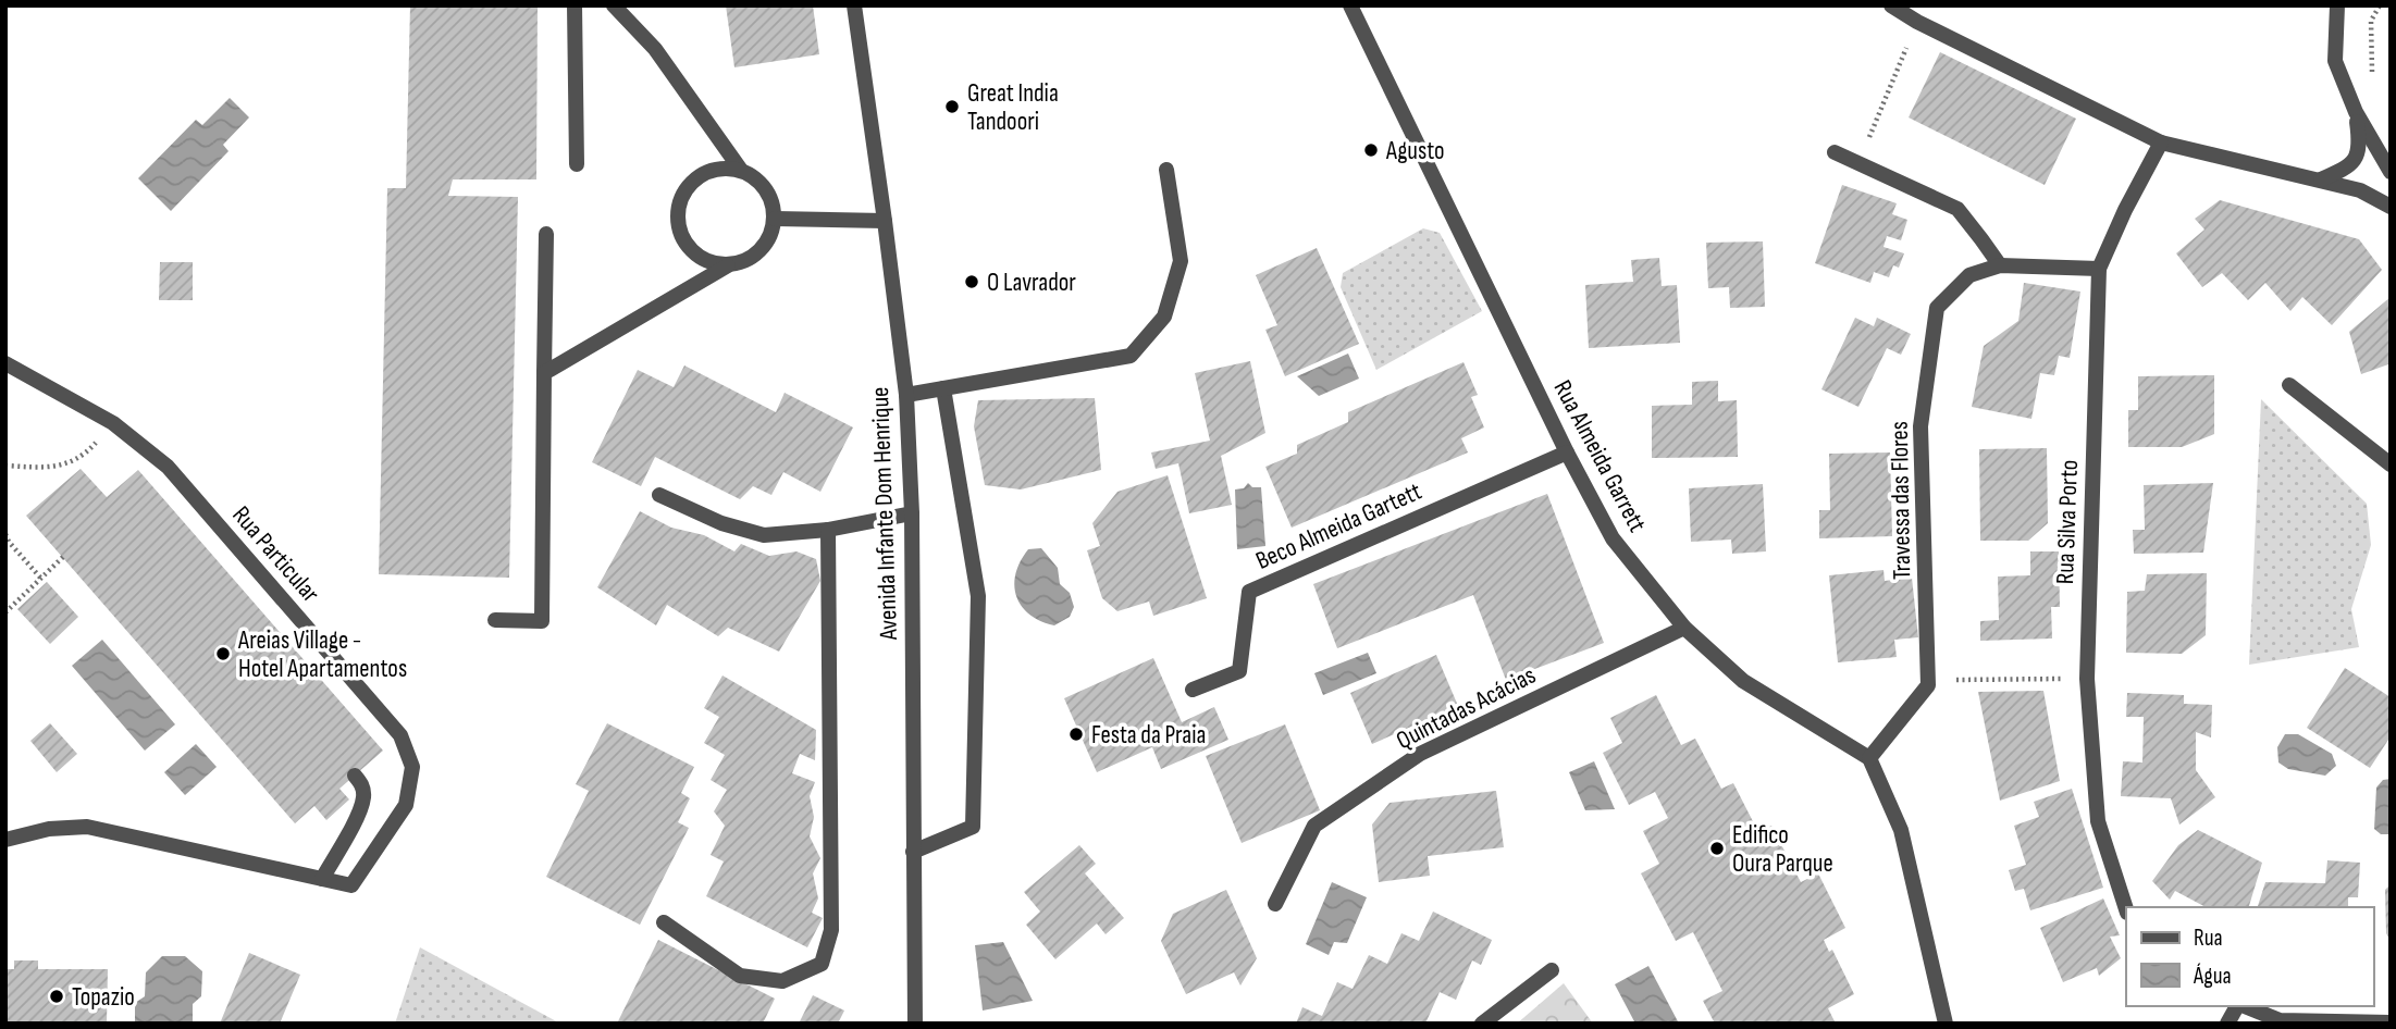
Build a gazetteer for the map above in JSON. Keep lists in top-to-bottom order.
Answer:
{
  "streets": {
    "street": [
      "Rua Almeida Garrett",
      "Travessa das Flores",
      "Avenida Infante Dom Henrique",
      "Rua Silva Porto",
      "Beco Almeida Gartett",
      "Rua Particular",
      "Quintadas Acácias"
    ]
  },
  "crossings": [
    ["Rua Almeida Garrett", "Beco Almeida Gartett"],
    ["Rua Almeida Garrett", "Quintadas Acácias"],
    ["Travessa das Flores", "Rua Silva Porto"]
  ],
  "places": [
    "Great India Tandoori",
    "Agusto",
    "O Lavrador",
    "Areias Village - Hotel Apartamentos",
    "Festa da Praia",
    "Edifico Oura Parque",
    "Topazio"
  ],
  "legend": ["Rua", "Água"]
}
